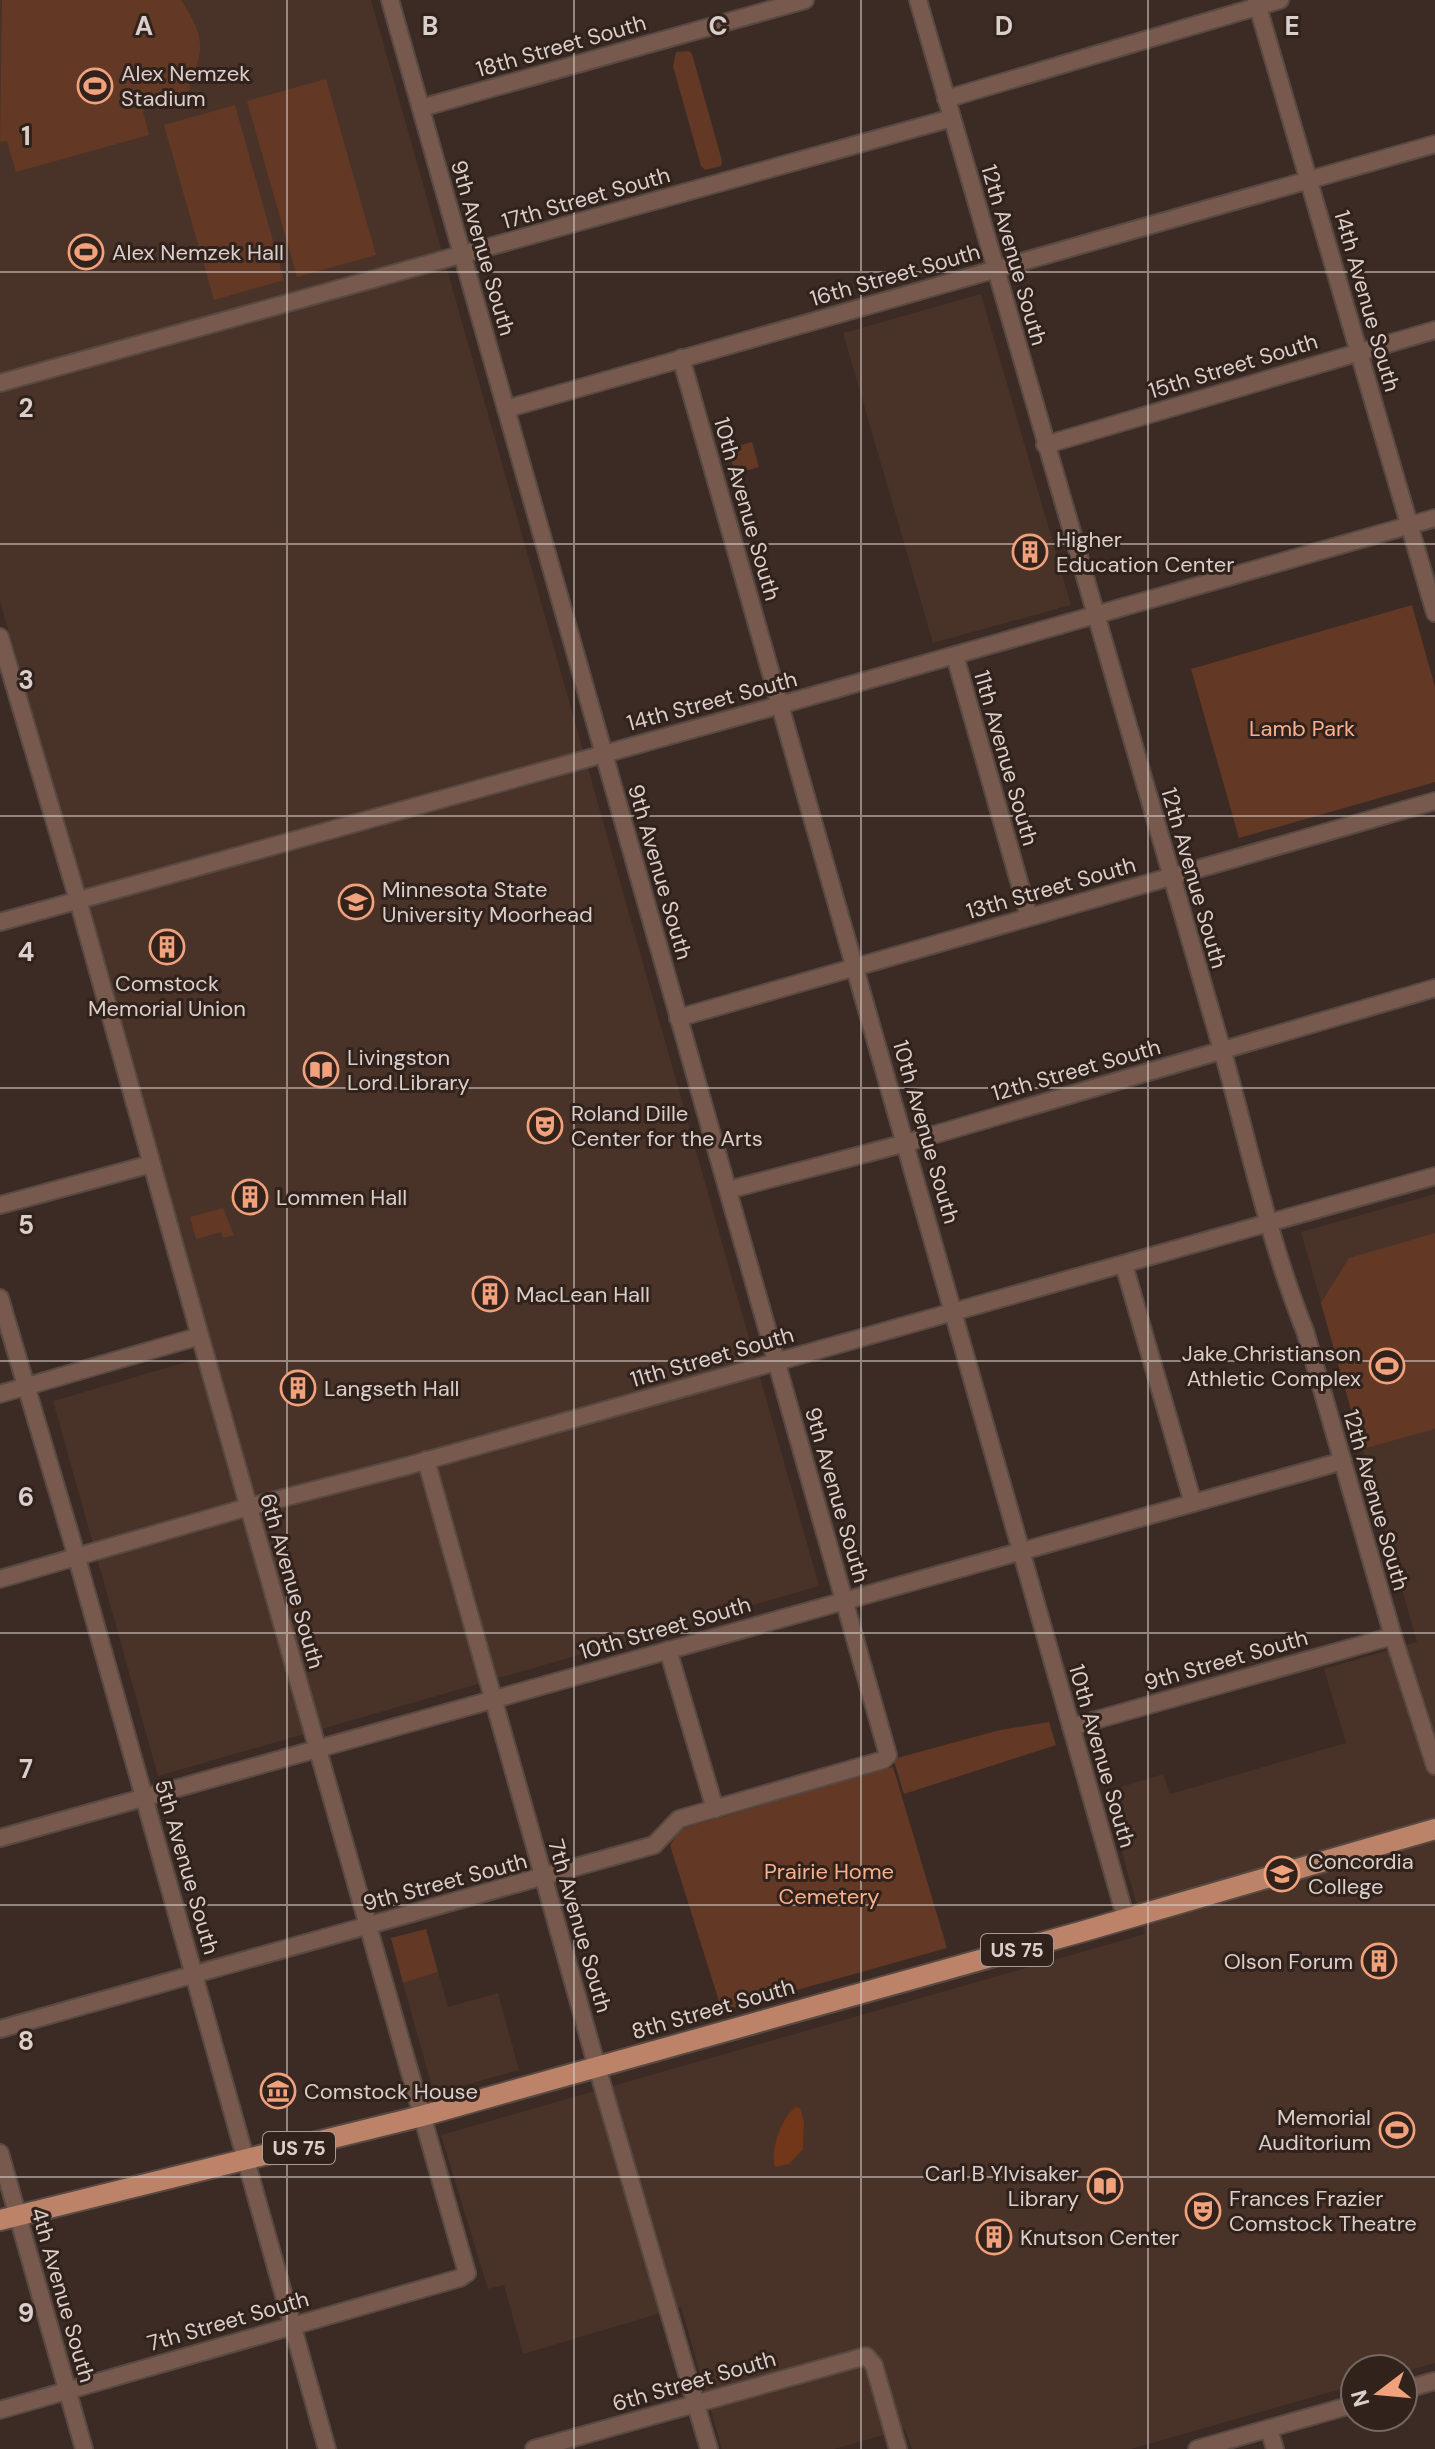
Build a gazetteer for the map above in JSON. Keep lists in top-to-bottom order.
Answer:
{
  "streets": {
    "main road": ["US 75", "8th Street South"],
    "street": [
      "18th Street South",
      "17th Street South",
      "9th Avenue South",
      "12th Avenue South",
      "16th Street South",
      "14th Avenue South",
      "15th Street South",
      "10th Avenue South",
      "14th Street South",
      "11th Avenue South",
      "13th Street South",
      "12th Street South",
      "11th Street South",
      "6th Avenue South",
      "10th Street South",
      "9th Street South",
      "5th Avenue South",
      "7th Avenue South",
      "4th Avenue South",
      "7th Street South",
      "6th Street South"
    ]
  },
  "crossings": [
    ["18th Street South", "9th Avenue South"],
    ["17th Street South", "9th Avenue South"],
    ["17th Street South", "12th Avenue South"],
    ["9th Avenue South", "16th Street South"],
    ["9th Avenue South", "14th Street South"],
    ["9th Avenue South", "13th Street South"],
    ["9th Avenue South", "12th Street South"],
    ["9th Avenue South", "11th Street South"],
    ["9th Avenue South", "10th Street South"],
    ["9th Avenue South", "9th Street South"],
    ["12th Avenue South", "16th Street South"],
    ["12th Avenue South", "15th Street South"],
    ["12th Avenue South", "14th Street South"],
    ["12th Avenue South", "13th Street South"],
    ["12th Avenue South", "12th Street South"],
    ["12th Avenue South", "11th Street South"],
    ["12th Avenue South", "10th Street South"],
    ["12th Avenue South", "9th Street South"],
    ["16th Street South", "14th Avenue South"],
    ["16th Street South", "10th Avenue South"],
    ["14th Avenue South", "15th Street South"],
    ["14th Avenue South", "14th Street South"],
    ["10th Avenue South", "14th Street South"],
    ["10th Avenue South", "13th Street South"],
    ["10th Avenue South", "12th Street South"],
    ["10th Avenue South", "11th Street South"],
    ["10th Avenue South", "10th Street South"],
    ["10th Avenue South", "9th Street South"],
    ["10th Avenue South", "8th Street South"],
    ["14th Street South", "11th Avenue South"],
    ["14th Street South", "6th Avenue South"],
    ["11th Avenue South", "13th Street South"],
    ["11th Street South", "6th Avenue South"],
    ["11th Street South", "5th Avenue South"],
    ["11th Street South", "7th Avenue South"],
    ["6th Avenue South", "10th Street South"],
    ["6th Avenue South", "9th Street South"],
    ["6th Avenue South", "8th Street South"],
    ["6th Avenue South", "7th Street South"],
    ["10th Street South", "5th Avenue South"],
    ["10th Street South", "7th Avenue South"],
    ["9th Street South", "5th Avenue South"],
    ["9th Street South", "7th Avenue South"],
    ["5th Avenue South", "8th Street South"],
    ["5th Avenue South", "7th Street South"],
    ["7th Avenue South", "8th Street South"],
    ["7th Avenue South", "6th Street South"],
    ["8th Street South", "4th Avenue South"],
    ["4th Avenue South", "7th Street South"]
  ],
  "parks": ["Lamb Park", "Prairie Home Cemetery"],
  "places": {
    "sports": [
      "Alex Nemzek Stadium",
      "Alex Nemzek Hall",
      "Jake Christianson Athletic Complex",
      "Memorial Auditorium"
    ],
    "building": [
      "Higher Education Center",
      "Comstock Memorial Union",
      "Lommen Hall",
      "MacLean Hall",
      "Langseth Hall",
      "Olson Forum",
      "Knutson Center"
    ],
    "school or university": ["Minnesota State University Moorhead", "Concordia College"],
    "library": ["Livingston Lord Library", "Carl B Ylvisaker Library"],
    "theatre": ["Roland Dille Center for the Arts", "Frances Frazier Comstock Theatre"],
    "museum": ["Comstock House"]
  },
  "north": "left",
  "grid": {
    "columns": [
      "A",
      "B",
      "C",
      "D",
      "E"
    ],
    "rows": [
      "1",
      "2",
      "3",
      "4",
      "5",
      "6",
      "7",
      "8",
      "9"
    ]
  }
}
